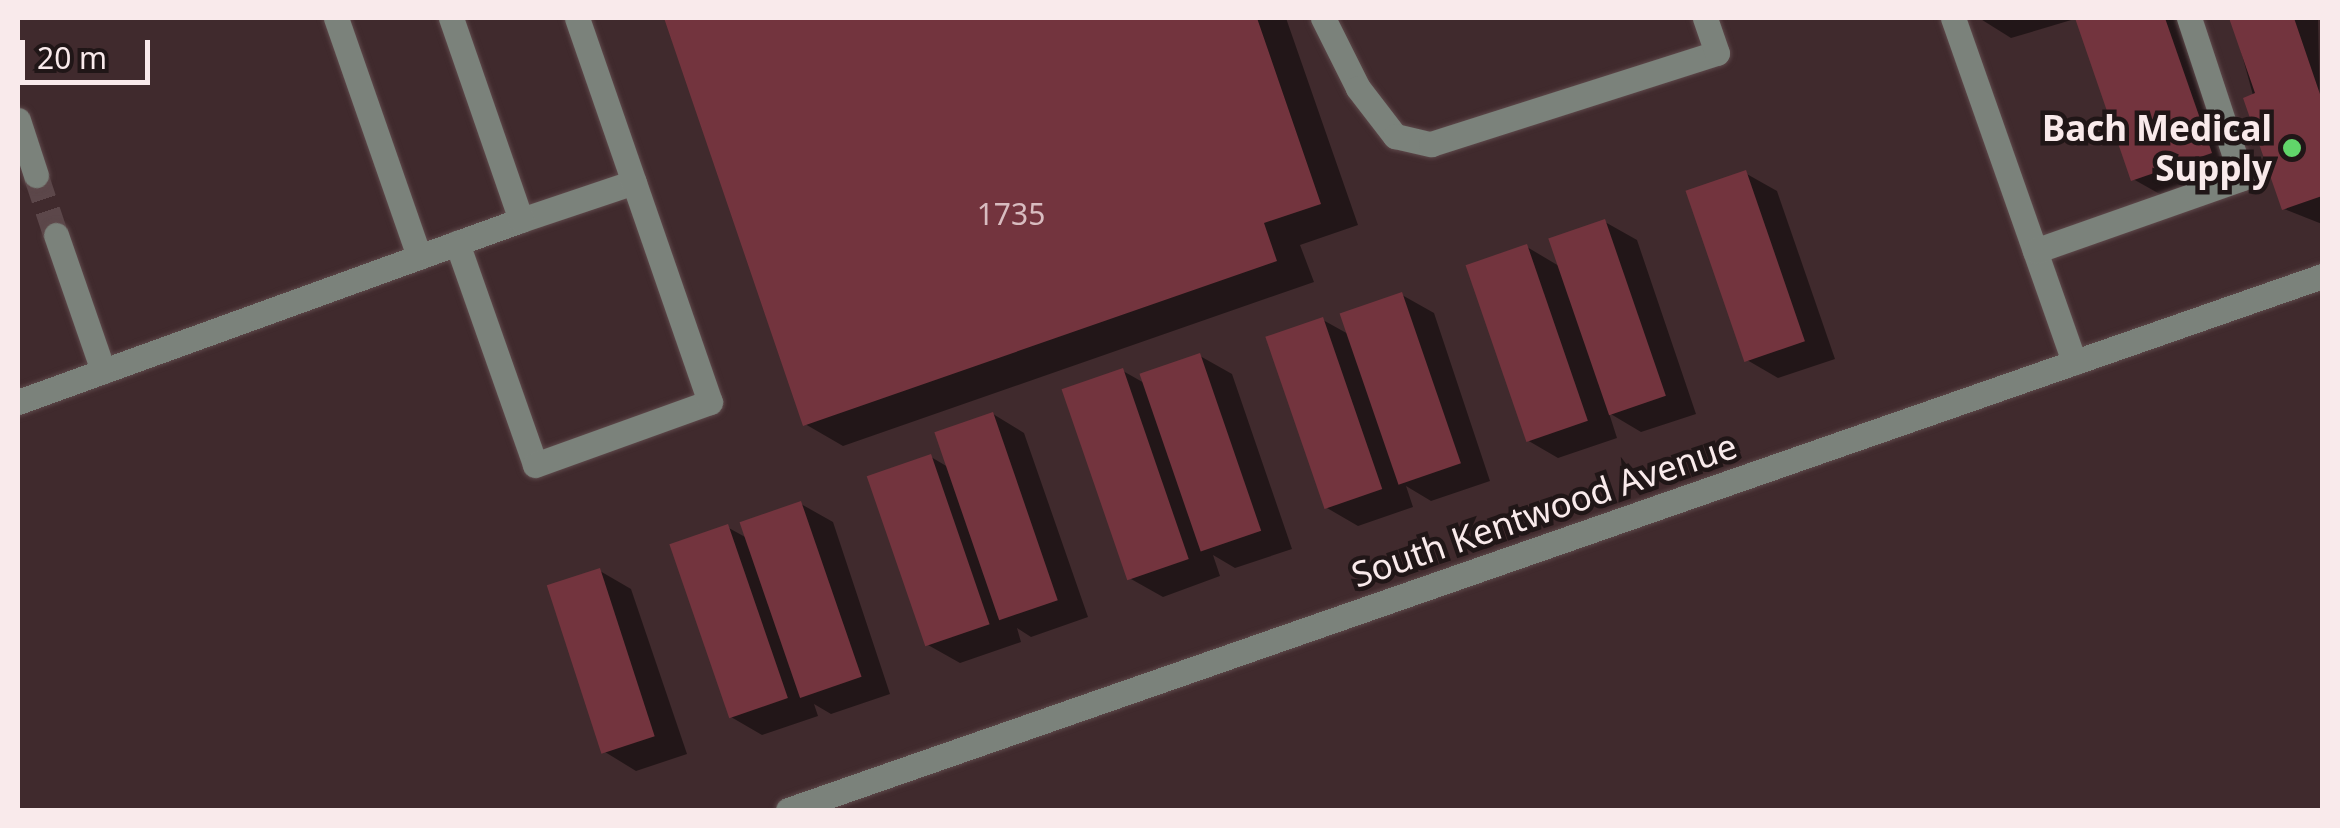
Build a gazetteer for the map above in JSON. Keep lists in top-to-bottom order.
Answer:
{
  "streets": {
    "street": ["South Kentwood Avenue"]
  },
  "places": ["Bach Medical Supply"],
  "house_numbers": ["1735"],
  "scale_bar": "20 m"
}
